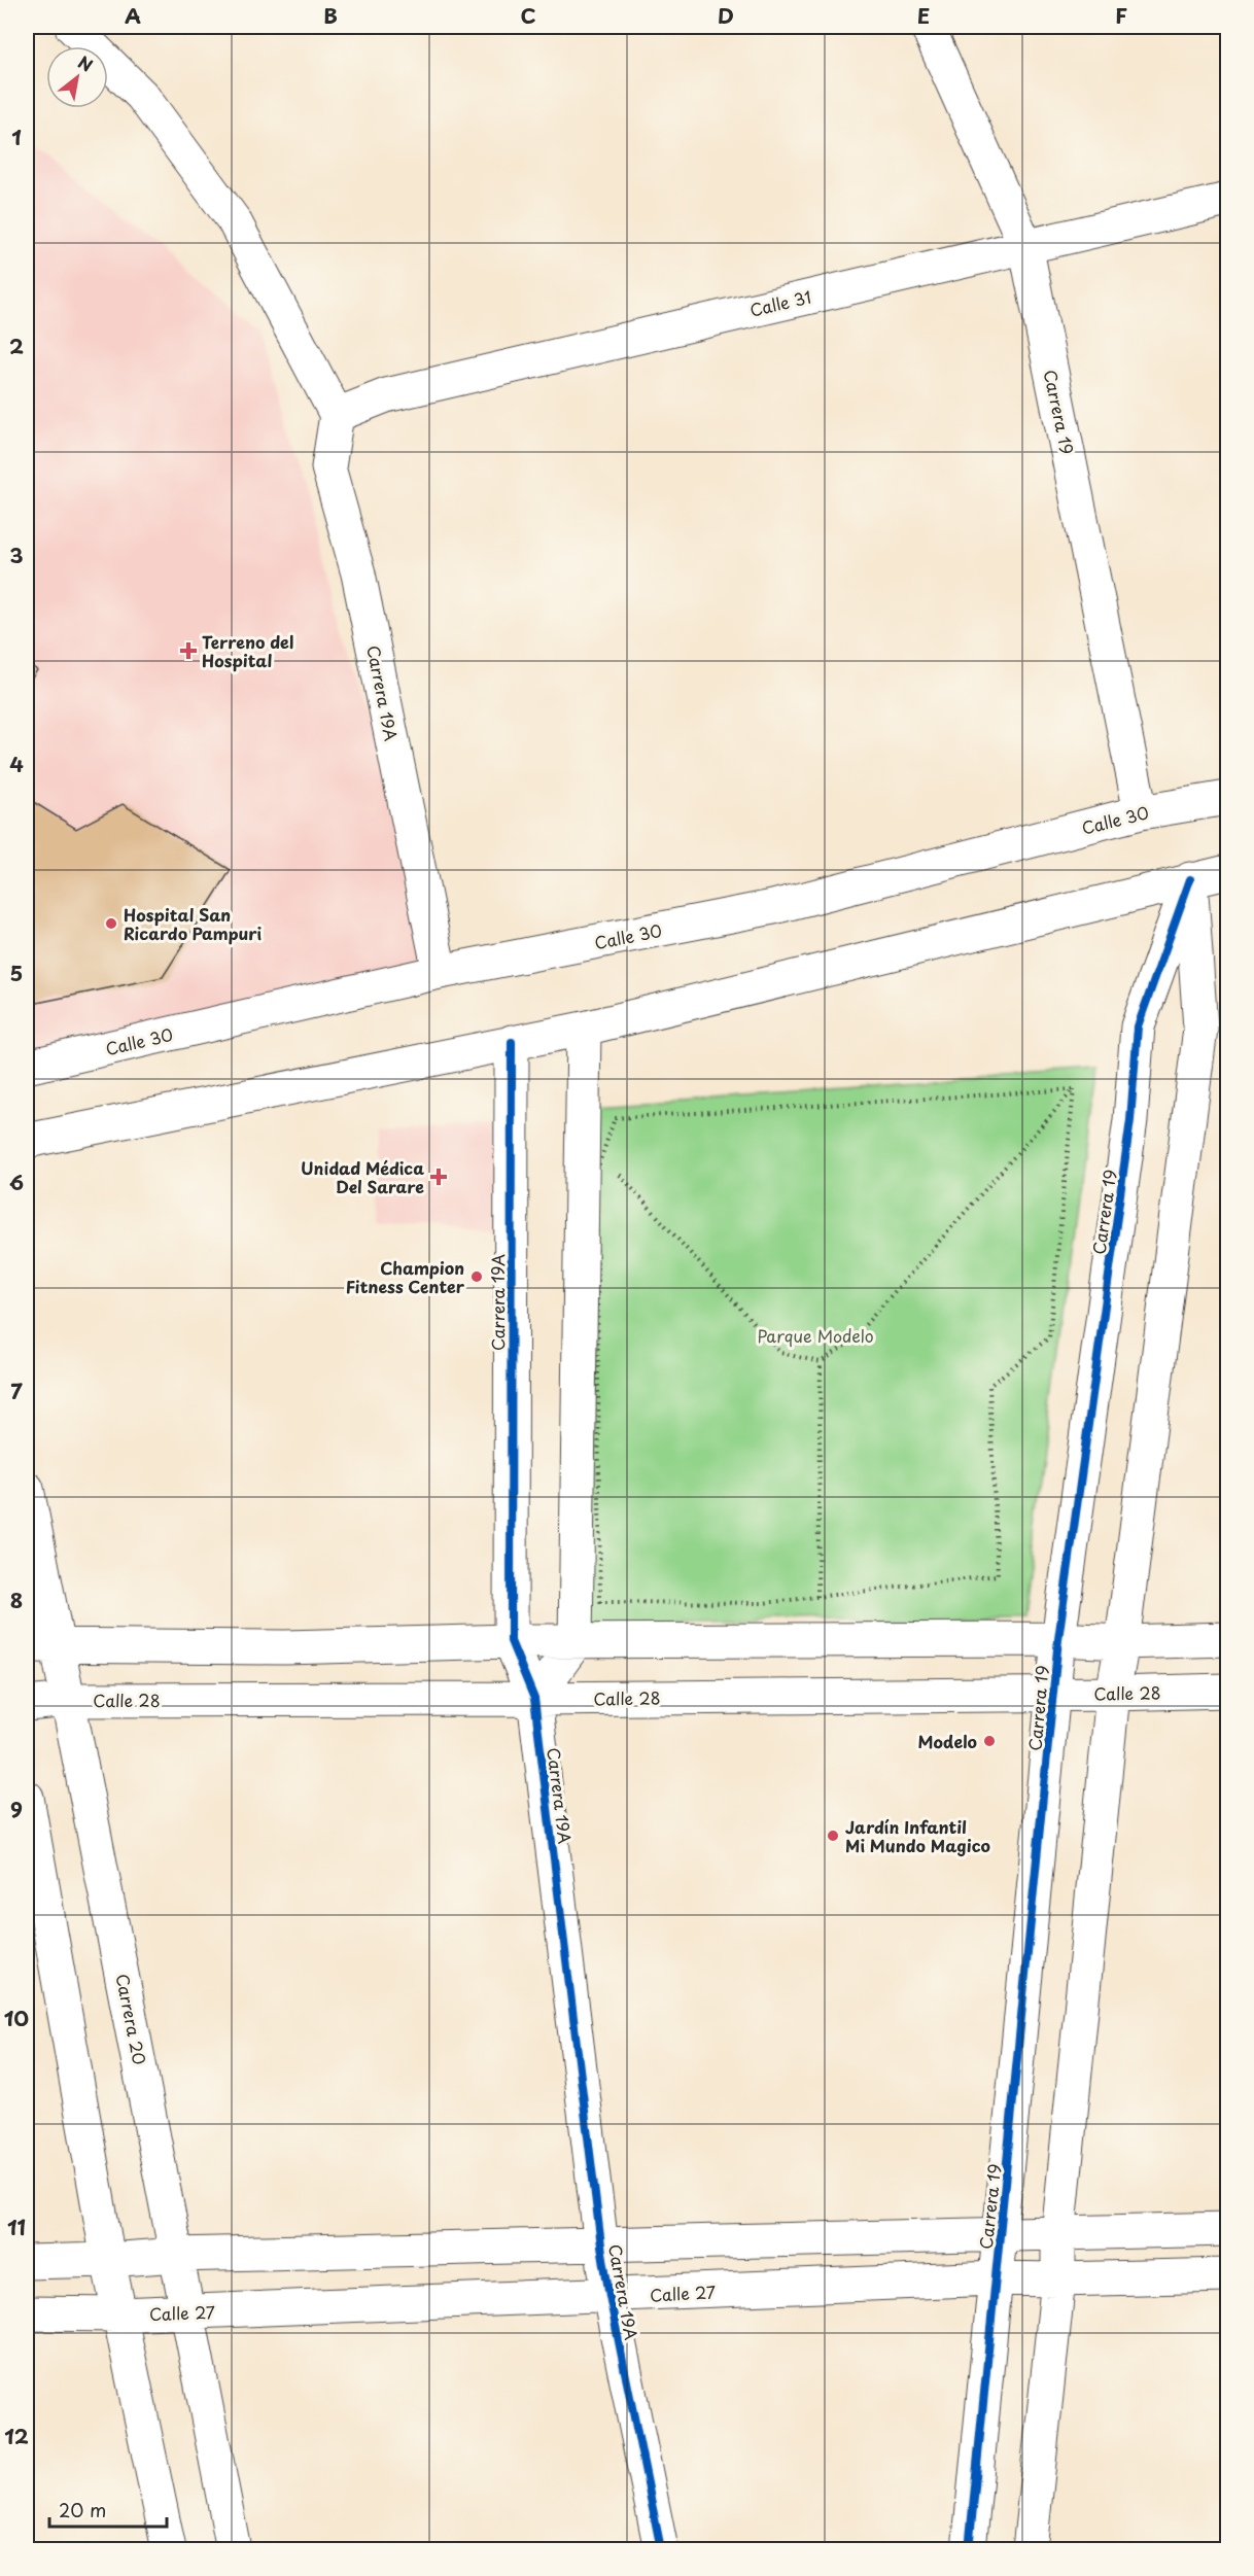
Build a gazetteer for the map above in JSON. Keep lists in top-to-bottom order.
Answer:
{
  "streets": {
    "street": [
      "Calle 31",
      "Carrera 19",
      "Carrera 19A",
      "Calle 30",
      "Calle 28",
      "Carrera 20",
      "Calle 27"
    ]
  },
  "crossings": [
    ["Calle 31", "Carrera 19"],
    ["Calle 31", "Carrera 19A"],
    ["Carrera 19", "Calle 30"],
    ["Carrera 19", "Calle 28"],
    ["Carrera 19", "Calle 27"],
    ["Carrera 19A", "Calle 30"],
    ["Carrera 19A", "Calle 28"],
    ["Carrera 19A", "Calle 27"],
    ["Calle 28", "Carrera 20"],
    ["Carrera 20", "Calle 27"]
  ],
  "parks": ["Parque Modelo"],
  "places": {
    "health": ["Terreno del Hospital", "Unidad Médica Del Sarare"],
    "other": [
      "Hospital San Ricardo Pampuri",
      "Champion Fitness Center",
      "Modelo",
      "Jardín Infantil Mi Mundo Magico"
    ]
  },
  "scale_bar": "20 m",
  "north": "top right",
  "grid": {
    "columns": [
      "A",
      "B",
      "C",
      "D",
      "E",
      "F"
    ],
    "rows": [
      "1",
      "2",
      "3",
      "4",
      "5",
      "6",
      "7",
      "8",
      "9",
      "10",
      "11",
      "12"
    ]
  }
}
